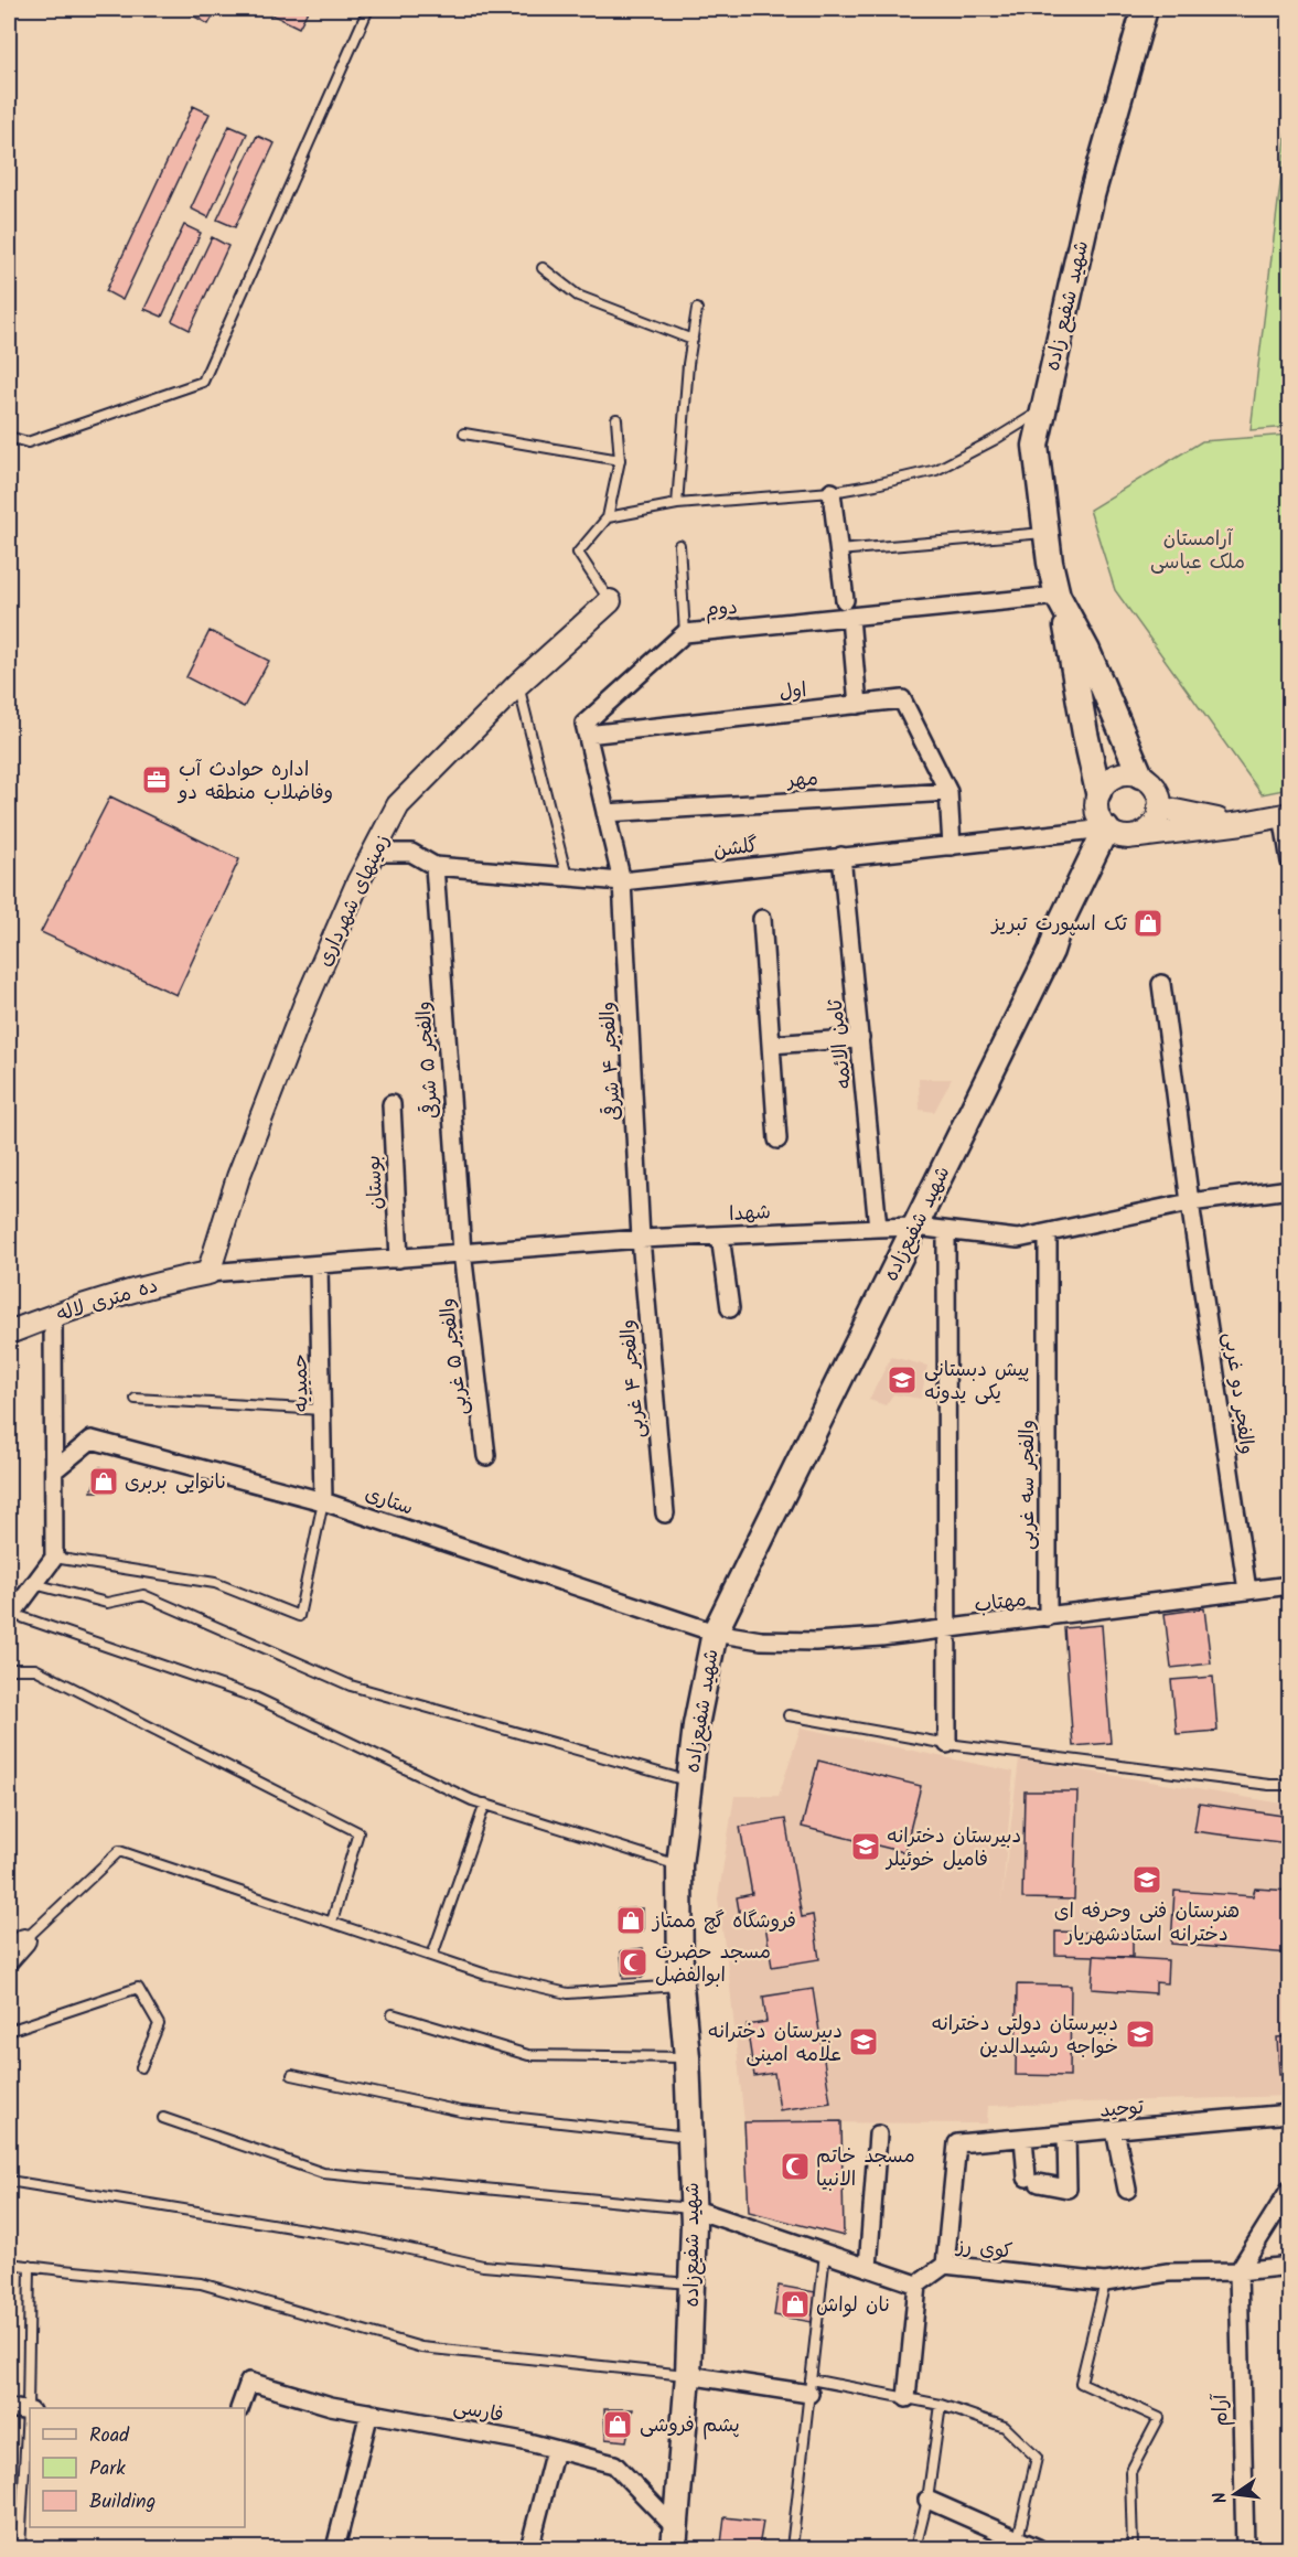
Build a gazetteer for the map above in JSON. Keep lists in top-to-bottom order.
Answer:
{
  "streets": {
    "main road": ["شهید شفیع زاده", "شهید شفیع‌زاده"],
    "street": [
      "دوم",
      "اول",
      "مهر",
      "گلشن",
      "زمینهای شهرداری",
      "ثامن الائمه",
      "والفجر ۵ شرقی",
      "والفجر ۴ شرقی",
      "بوستان",
      "شهدا",
      "ده متری لاله",
      "والفجر ۵ غربی",
      "والفجر ۴ غربی",
      "حمیدیه",
      "والفجر دو غربی",
      "والفجر سه غربی",
      "ستاری",
      "مهتاب",
      "توحید",
      "کوی رز",
      "فارسی",
      "آرام"
    ]
  },
  "crossings": [
    ["شهید شفیع زاده", "دوم"],
    ["شهید شفیع زاده", "گلشن"],
    ["شهید شفیع زاده", "شهید شفیع‌زاده"],
    ["دوم", "اول"],
    ["اول", "مهر"],
    ["گلشن", "زمینهای شهرداری"],
    ["گلشن", "ثامن الائمه"],
    ["گلشن", "والفجر ۵ شرقی"],
    ["گلشن", "والفجر ۴ شرقی"],
    ["گلشن", "شهید شفیع‌زاده"],
    ["زمینهای شهرداری", "شهدا"],
    ["زمینهای شهرداری", "ده متری لاله"],
    ["ثامن الائمه", "شهدا"],
    ["والفجر ۵ شرقی", "شهدا"],
    ["والفجر ۵ شرقی", "والفجر ۵ غربی"],
    ["والفجر ۴ شرقی", "شهدا"],
    ["والفجر ۴ شرقی", "والفجر ۴ غربی"],
    ["بوستان", "شهدا"],
    ["شهدا", "شهید شفیع‌زاده"],
    ["شهدا", "ده متری لاله"],
    ["شهدا", "والفجر ۵ غربی"],
    ["شهدا", "والفجر ۴ غربی"],
    ["شهدا", "حمیدیه"],
    ["شهدا", "والفجر دو غربی"],
    ["شهدا", "والفجر سه غربی"],
    ["شهید شفیع‌زاده", "ستاری"],
    ["شهید شفیع‌زاده", "مهتاب"],
    ["شهید شفیع‌زاده", "فارسی"],
    ["حمیدیه", "ستاری"],
    ["والفجر دو غربی", "مهتاب"],
    ["والفجر سه غربی", "مهتاب"],
    ["ستاری", "مهتاب"],
    ["توحید", "کوی رز"],
    ["کوی رز", "آرام"]
  ],
  "parks": ["آرامستان ملک عباسی"],
  "places": {
    "office": ["اداره حوادث آب وفاضلاب منطقه دو"],
    "shop": [
      "تک اسپورت تبریز",
      "نانوایی بربری",
      "فروشگاه گچ ممتاز",
      "نان لواش",
      "پشم فروشی"
    ],
    "school or university": [
      "پیش دبستانی یکی یدونه",
      "دبیرستان دخترانه فامیل خوئیلر",
      "هنرستان فنی وحرفه ای دخترانه استادشهریار",
      "دبیرستان دولتی دخترانه خواجه رشیدالدین",
      "دبیرستان دخترانه علامه امینی"
    ],
    "mosque": ["مسجد حضرت ابوالفضل", "مسجد خاتم الانبیا"]
  },
  "legend": ["Road", "Park", "Building"],
  "north": "left"
}
